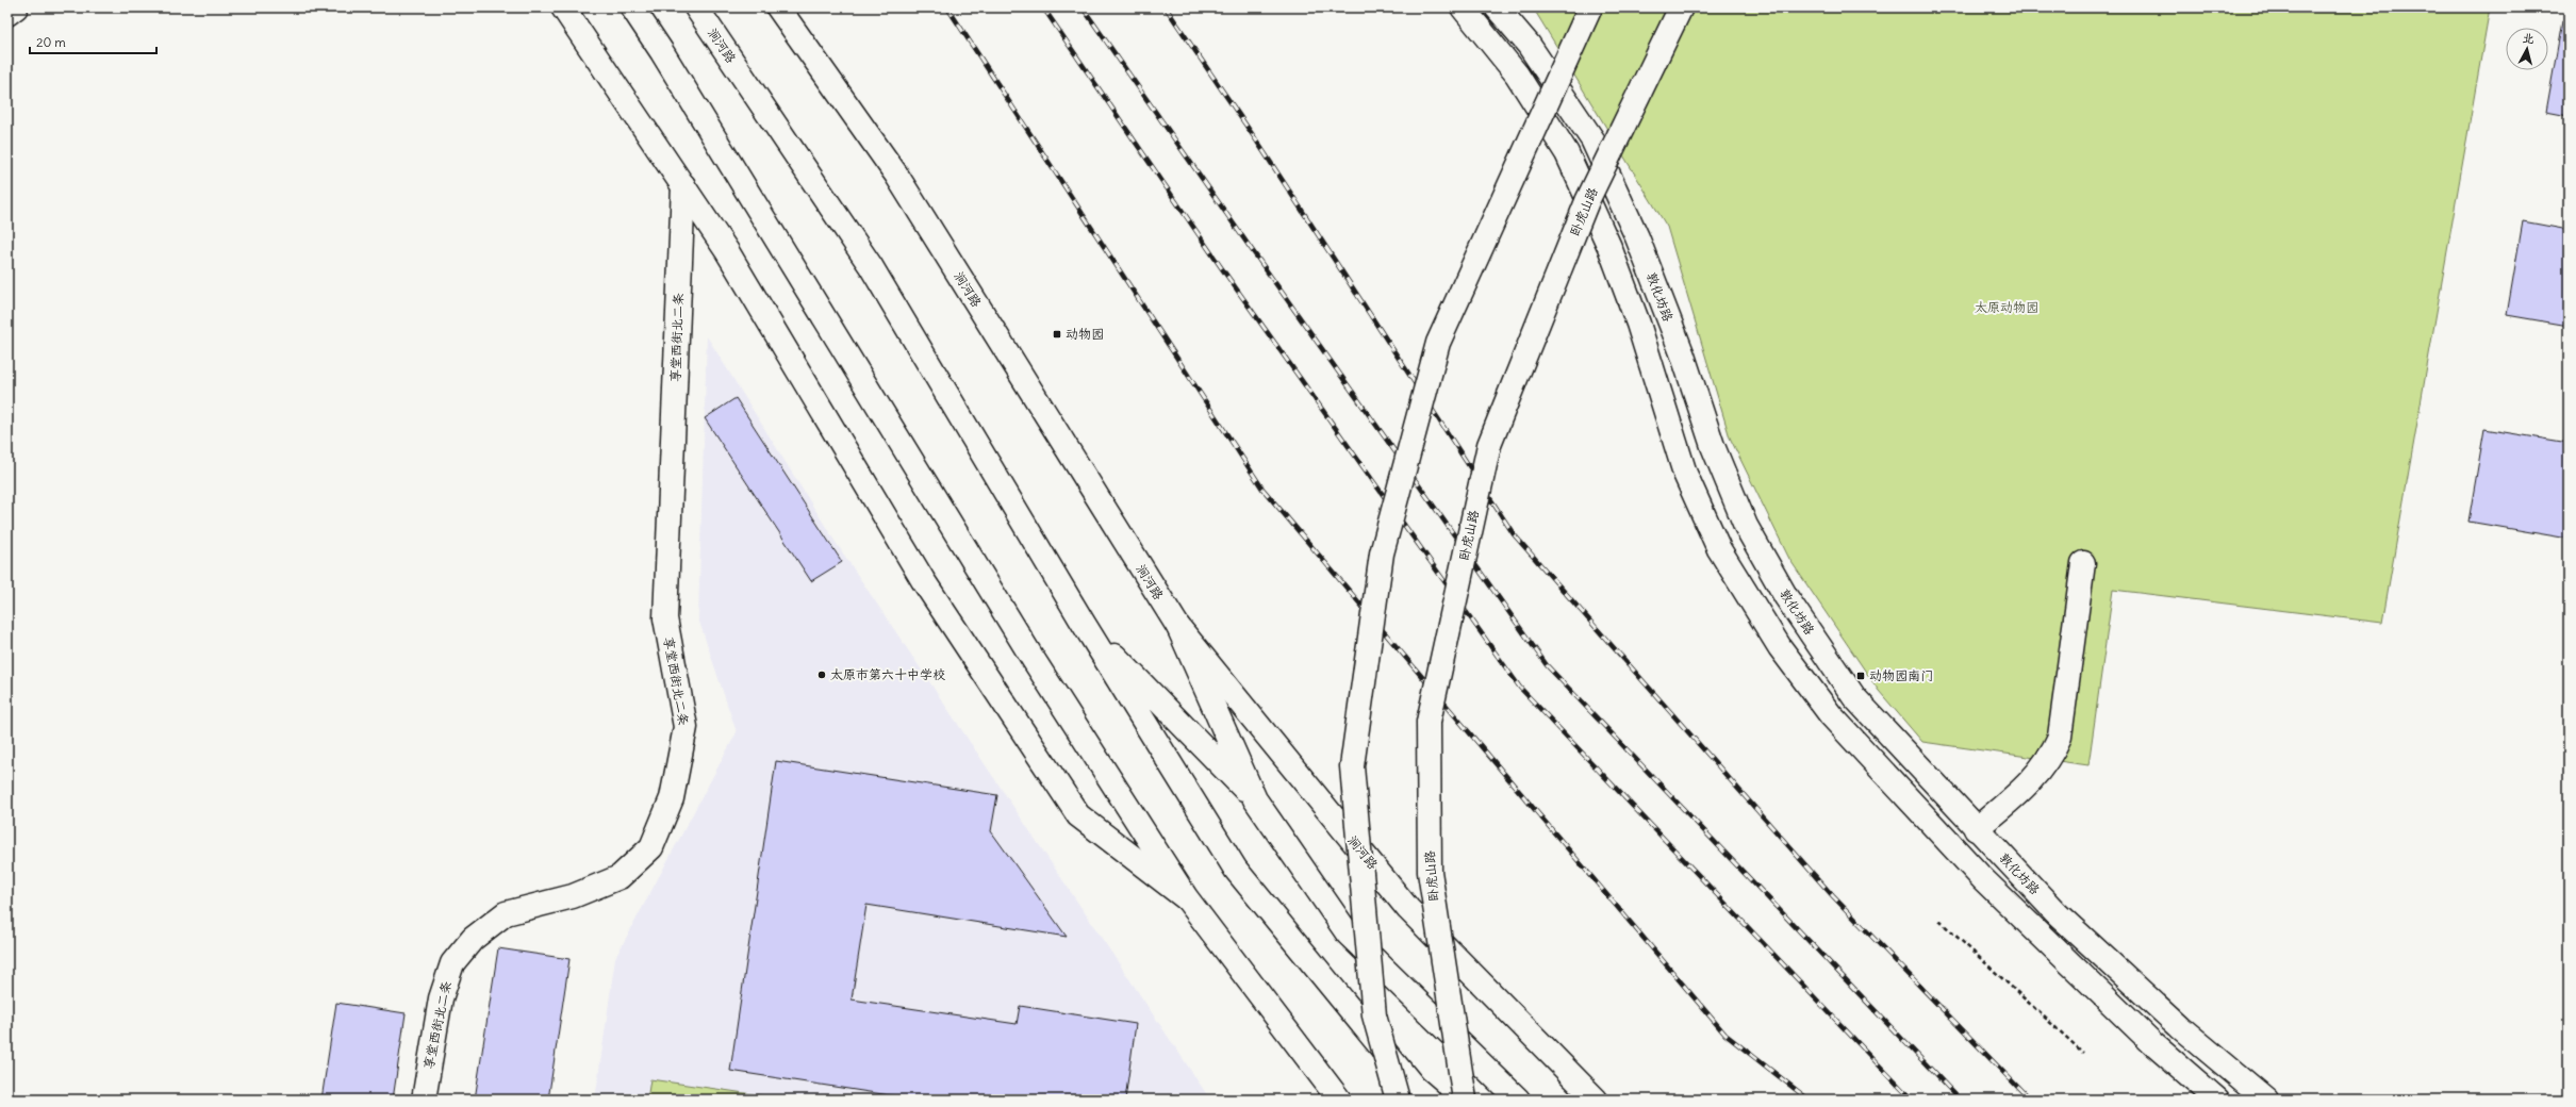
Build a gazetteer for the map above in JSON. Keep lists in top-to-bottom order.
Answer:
{
  "streets": {
    "main road": [
      "涧河路",
      "卧虎山路",
      "敦化坊路",
      "享堂西街北二条"
    ]
  },
  "parks": ["太原动物园"],
  "places": {
    "transit": ["动物园", "动物园南门"],
    "other": ["太原市第六十中学校"]
  },
  "scale_bar": "20 m",
  "north": "top"
}
